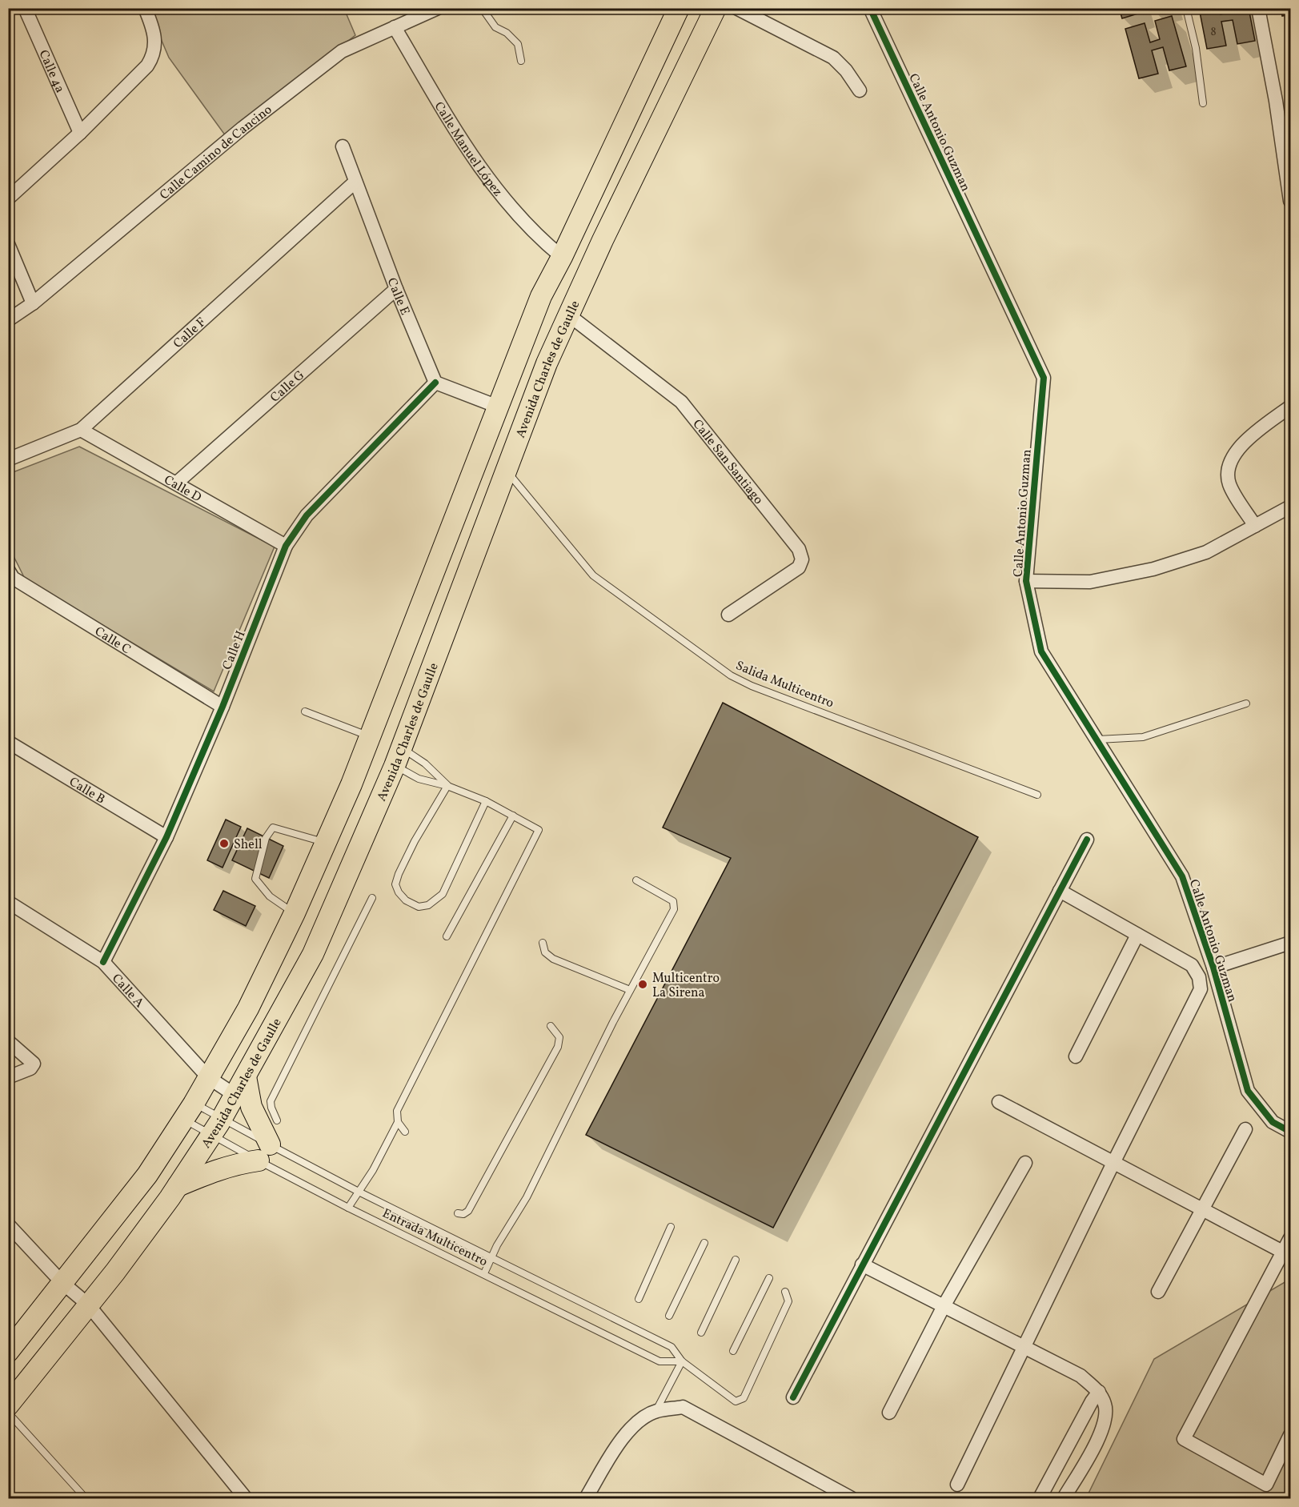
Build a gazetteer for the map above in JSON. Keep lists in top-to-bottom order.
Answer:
{
  "streets": {
    "main road": ["Avenida Charles de Gaulle"],
    "street": [
      "Calle 4a",
      "Calle Antonio Guzman",
      "Calle Manuel López",
      "Calle Camino de Cancino",
      "Calle E",
      "Calle F",
      "Calle G",
      "Calle San Santiago",
      "Calle D",
      "Calle C",
      "Calle H",
      "Calle B",
      "Calle A"
    ],
    "lane": ["Salida Multicentro", "Entrada Multicentro"]
  },
  "crossings": [
    ["Calle Manuel López", "Calle Camino de Cancino"],
    ["Calle E", "Calle F"],
    ["Calle E", "Calle G"],
    ["Calle E", "Calle H"],
    ["Calle F", "Calle D"],
    ["Avenida Charles de Gaulle", "Calle San Santiago"],
    ["Avenida Charles de Gaulle", "Salida Multicentro"],
    ["Avenida Charles de Gaulle", "Calle A"],
    ["Avenida Charles de Gaulle", "Entrada Multicentro"],
    ["Calle G", "Calle D"],
    ["Calle D", "Calle H"],
    ["Calle C", "Calle H"],
    ["Calle H", "Calle B"],
    ["Calle H", "Calle A"]
  ],
  "places": ["Shell", "Multicentro La Sirena"],
  "house_numbers": ["8"]
}
